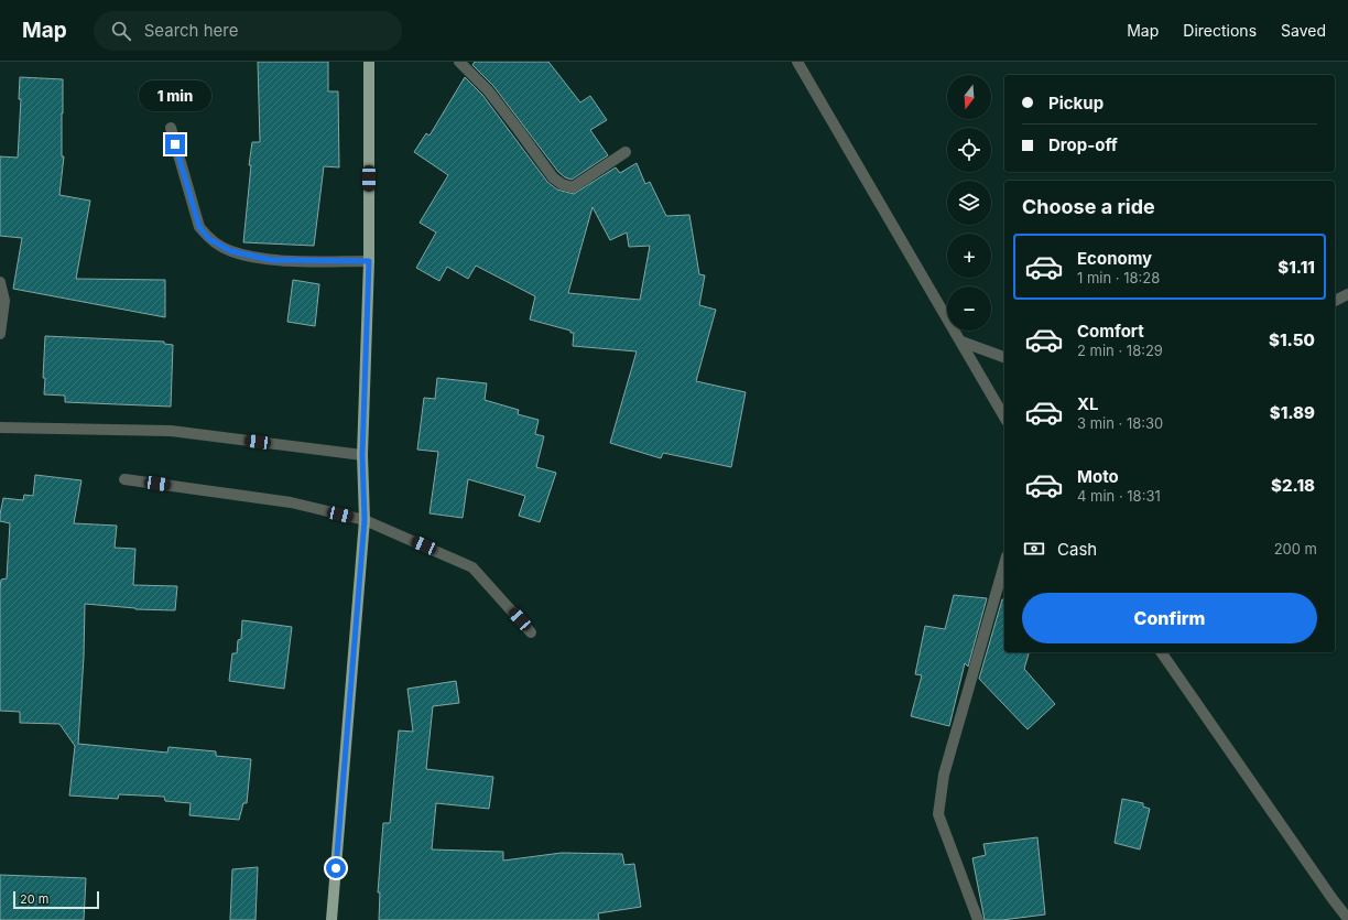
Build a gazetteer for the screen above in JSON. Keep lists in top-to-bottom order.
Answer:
{
  "scale_bar": "20 m",
  "north": "bottom",
  "page": {
    "header": "Map",
    "search": "Search here",
    "nav": ["Map", "Directions", "Saved"],
    "map_buttons": ["+", "−"],
    "banner": ["Pickup", "Drop-off"],
    "bubble": "1 min",
    "heading": "Choose a ride",
    "list": [
      {
        "name": "Economy",
        "note": "1 min · 18:28",
        "value": "$1.11"
      },
      {
        "name": "Comfort",
        "note": "2 min · 18:29",
        "value": "$1.50"
      },
      {
        "name": "XL",
        "note": "3 min · 18:30",
        "value": "$1.89"
      },
      {
        "name": "Moto",
        "note": "4 min · 18:31",
        "value": "$2.18"
      }
    ],
    "pay": ["Cash", "200 m"],
    "buttons": "Confirm",
    "scale": "20 m"
  }
}
